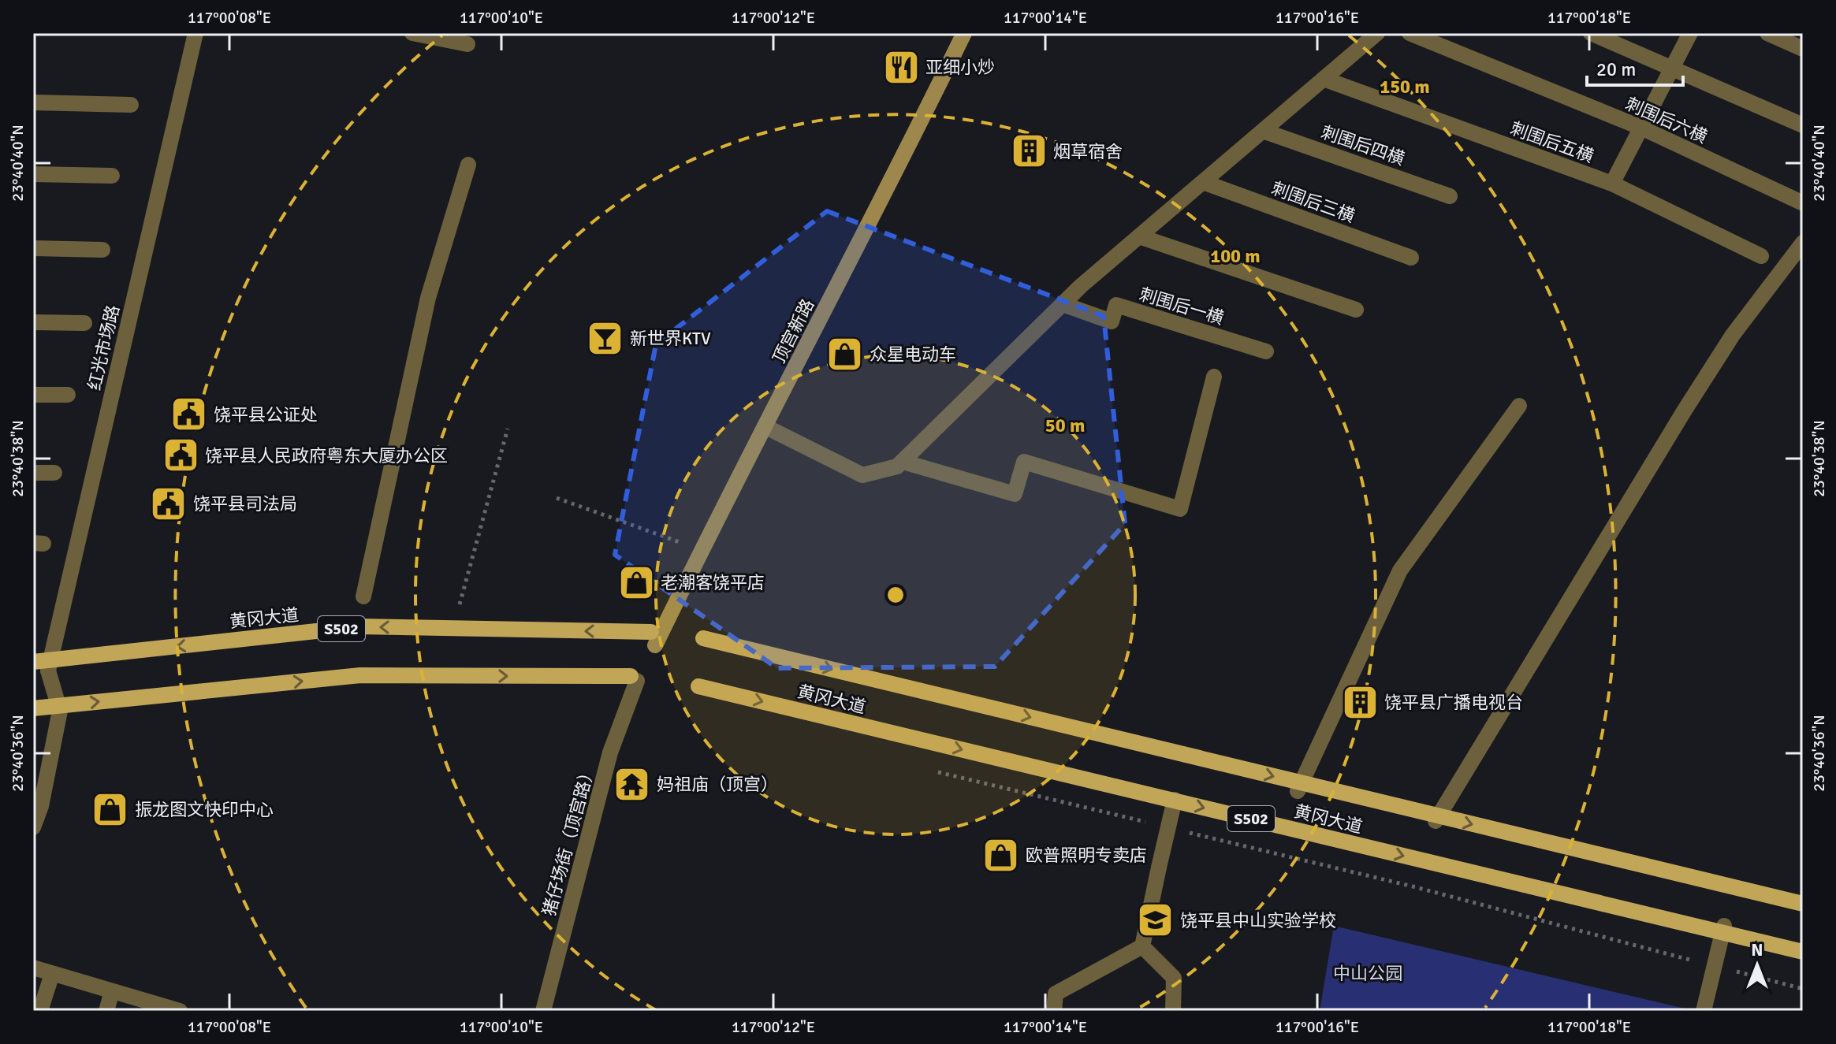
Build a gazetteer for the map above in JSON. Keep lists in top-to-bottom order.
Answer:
{
  "streets": {
    "main road": ["顶宫新路", "黄冈大道", "S502"],
    "street": [
      "刺围后六横",
      "刺围后五横",
      "刺围后四横",
      "刺围后三横",
      "刺围后一横",
      "红光市场路",
      "猪仔场街（顶宫路）"
    ]
  },
  "crossings": [
    ["顶宫新路", "黄冈大道"]
  ],
  "parks": ["中山公园"],
  "places": {
    "restaurant": ["亚细小炒"],
    "building": ["烟草宿舍", "饶平县广播电视台"],
    "bar": ["新世界KTV"],
    "shop": [
      "众星电动车",
      "老潮客饶平店",
      "振龙图文快印中心",
      "欧普照明专卖店"
    ],
    "public building": ["饶平县公证处", "饶平县人民政府粤东大厦办公区", "饶平县司法局"],
    "temple": ["妈祖庙（顶宫）"],
    "school or university": ["饶平县中山实验学校"]
  },
  "scale_bar": "20 m",
  "north": "top",
  "coordinates": [
    "117°00'08\"E",
    "117°00'10\"E",
    "117°00'12\"E",
    "117°00'14\"E",
    "117°00'16\"E",
    "117°00'18\"E",
    "23°40'40\"N",
    "23°40'38\"N",
    "23°40'36\"N"
  ],
  "rings": ["150 m", "100 m", "50 m"]
}
